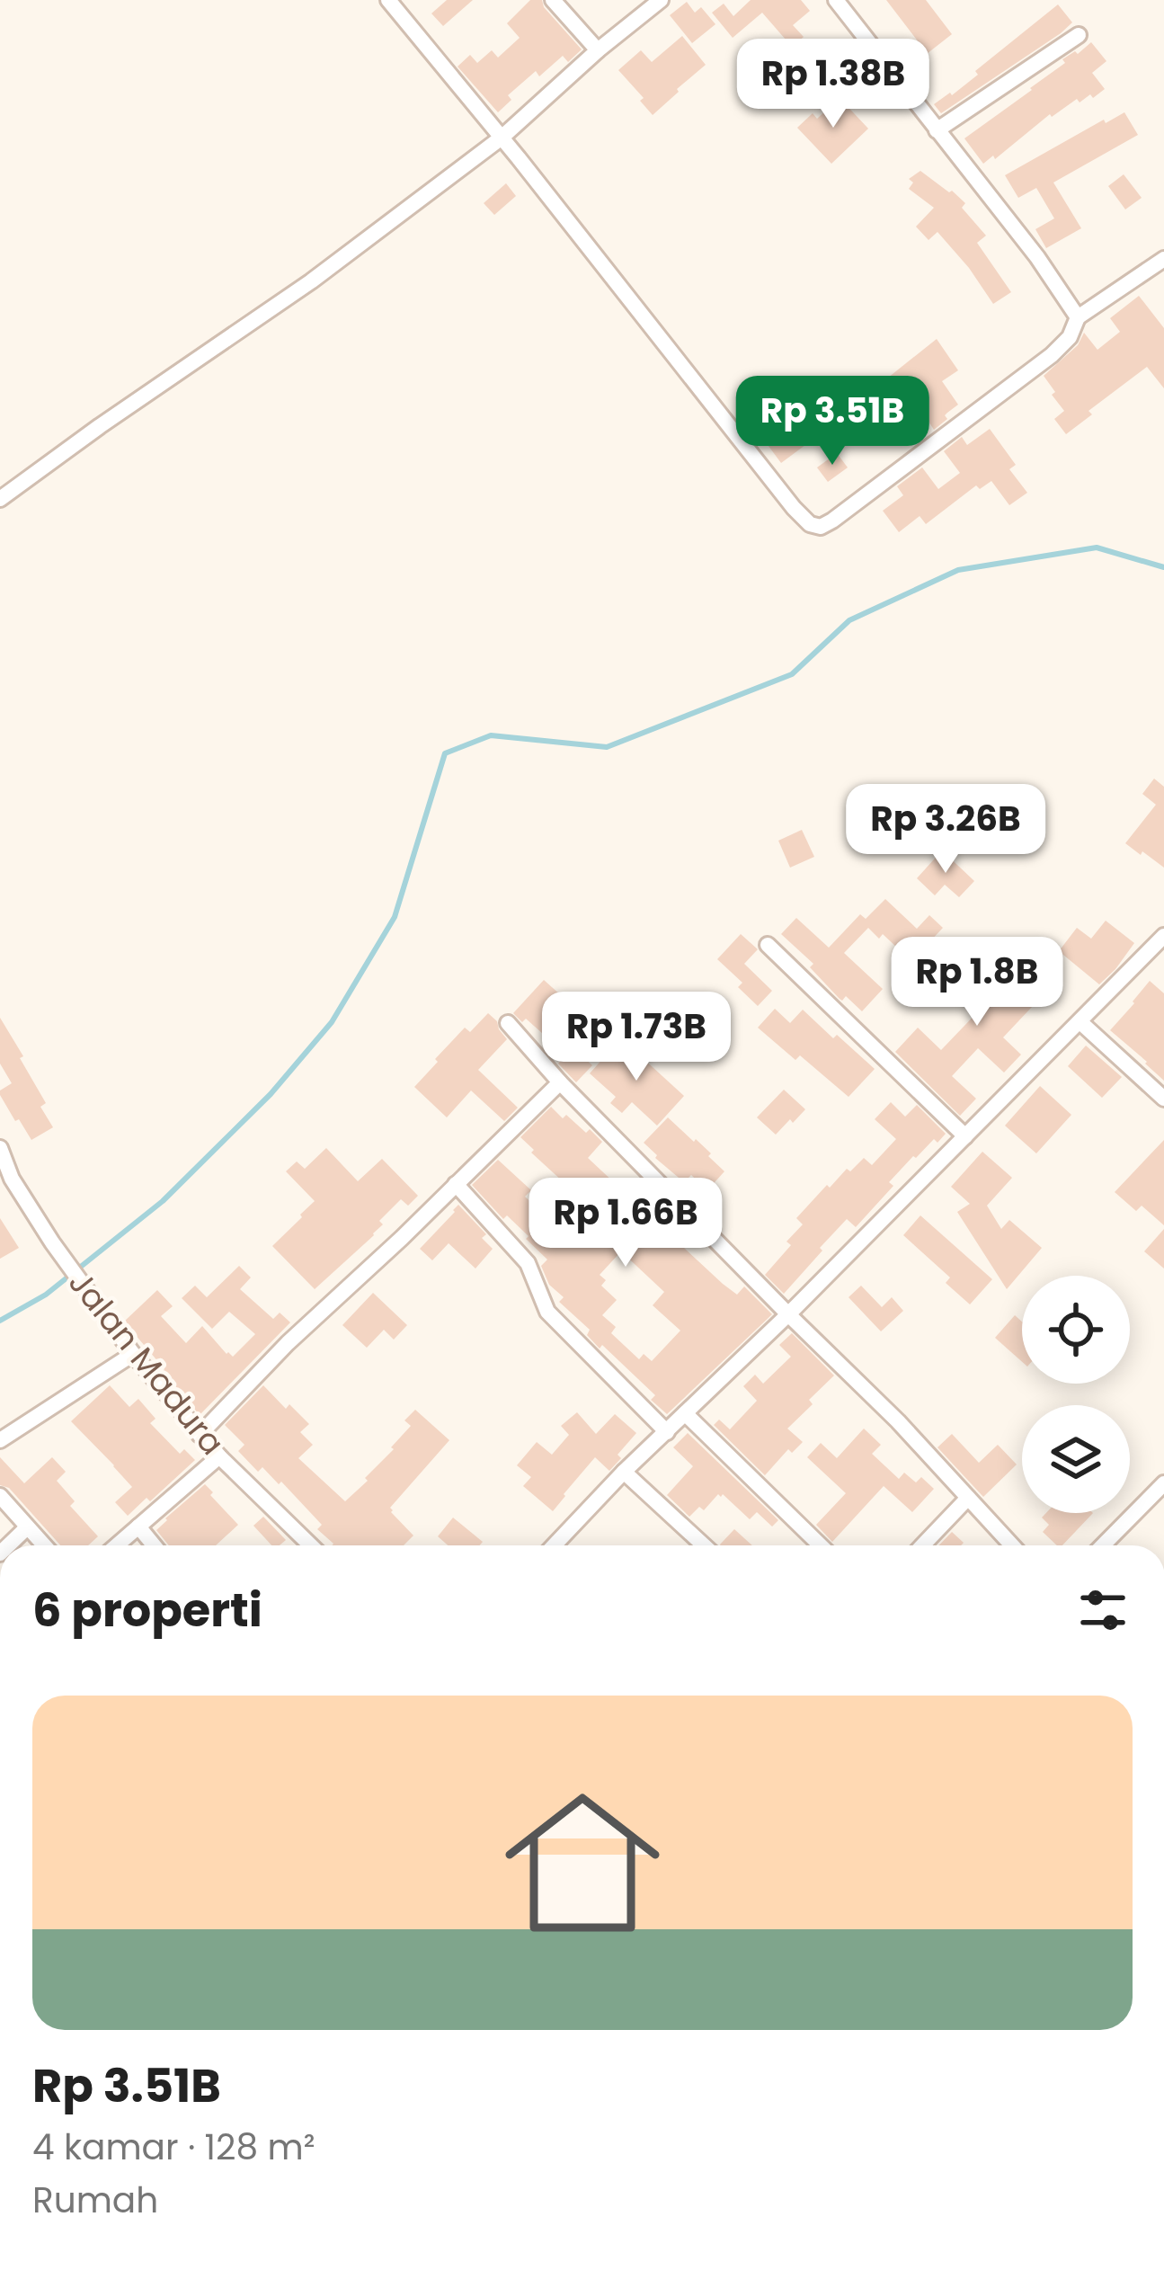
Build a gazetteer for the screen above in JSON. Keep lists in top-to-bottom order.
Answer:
{
  "streets": {
    "street": ["Jalan Madura"]
  },
  "page": {
    "price": [
      "Rp 1.38B",
      "Rp 3.51B",
      "Rp 3.26B",
      "Rp 1.8B",
      "Rp 1.73B",
      "Rp 1.66B"
    ],
    "heading": "6 properti",
    "list": [
      {
        "name": "Rp 3.51B",
        "note": "4 kamar · 128 m² · Rumah"
      }
    ]
  }
}
